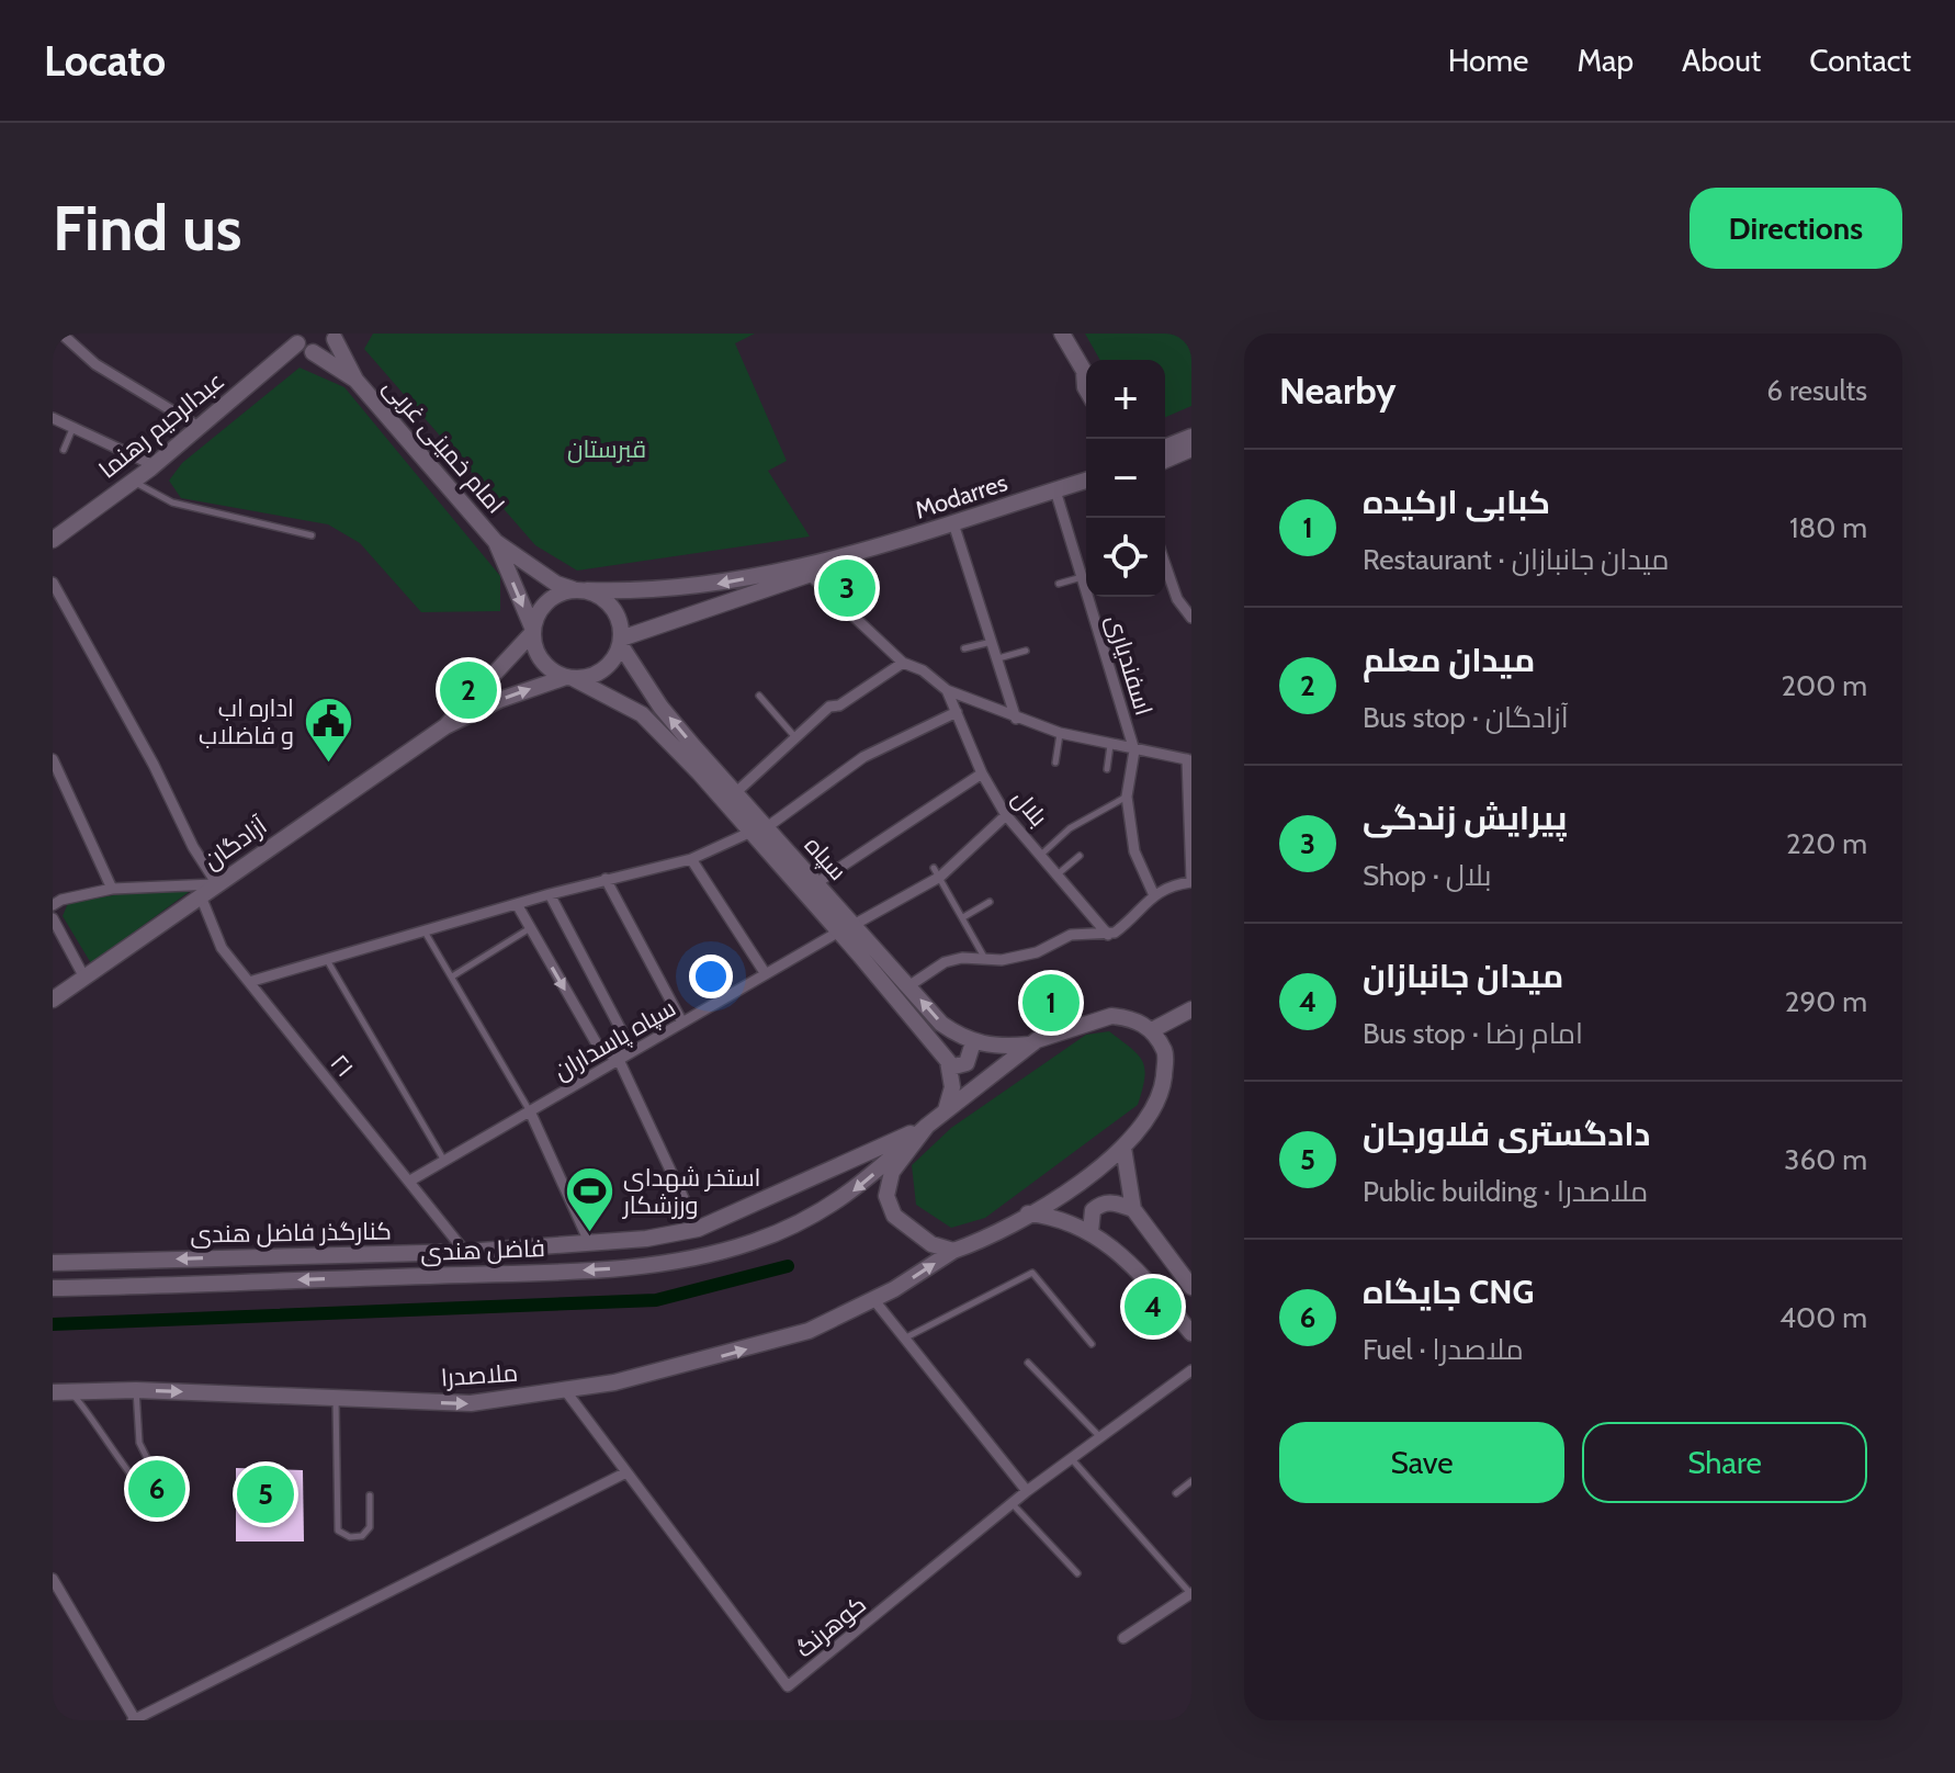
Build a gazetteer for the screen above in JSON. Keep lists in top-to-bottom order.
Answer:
{
  "streets": {
    "main road": [
      "عبدالرحیم رهنما",
      "امام خمینی غربی",
      "Modarres",
      "آزادگان",
      "سپاه",
      "کنارگذر فاضل هندی",
      "فاضل هندی",
      "ملاصدرا"
    ],
    "street": [
      "اسفندیاری",
      "بلال",
      "سپاه پاسداران",
      "۲۱",
      "کوهرنگ"
    ]
  },
  "crossings": [
    ["عبدالرحیم رهنما", "امام خمینی غربی"],
    ["امام خمینی غربی", "Modarres"],
    ["امام خمینی غربی", "سپاه"],
    ["Modarres", "اسفندیاری"],
    ["Modarres", "سپاه"],
    ["بلال", "سپاه پاسداران"],
    ["آزادگان", "۲۱"],
    ["سپاه", "سپاه پاسداران"],
    ["سپاه پاسداران", "۲۱"],
    ["۲۱", "کنارگذر فاضل هندی"],
    ["کنارگذر فاضل هندی", "فاضل هندی"],
    ["ملاصدرا", "کوهرنگ"]
  ],
  "one_way": ["کنارگذر فاضل هندی", "فاضل هندی", "ملاصدرا"],
  "parks": ["قبرستان"],
  "places": {
    "public building": ["اداره اب و فاضلاب"],
    "sports": ["استخر شهدای ورزشکار"]
  },
  "page": {
    "header": "Locato",
    "nav": [
      "Home",
      "Map",
      "About",
      "Contact"
    ],
    "buttons": [
      "Directions",
      ["Save", "Share"]
    ],
    "title": "Find us",
    "heading": ["Nearby", "6 results"],
    "map_buttons": ["+", "−"],
    "list": [
      {
        "mark": "1",
        "name": "کبابی ارکیده",
        "note": "Restaurant · میدان جانبازان",
        "value": "180 m"
      },
      {
        "mark": "2",
        "name": "میدان معلم",
        "note": "Bus stop · آزادگان",
        "value": "200 m"
      },
      {
        "mark": "3",
        "name": "پیرایش زندگی",
        "note": "Shop · بلال",
        "value": "220 m"
      },
      {
        "mark": "4",
        "name": "میدان جانبازان",
        "note": "Bus stop · امام رضا",
        "value": "290 m"
      },
      {
        "mark": "5",
        "name": "دادگستری فلاورجان",
        "note": "Public building · ملاصدرا",
        "value": "360 m"
      },
      {
        "mark": "6",
        "name": "جایگاه CNG",
        "note": "Fuel · ملاصدرا",
        "value": "400 m"
      }
    ],
    "pins": [
      "3",
      "2",
      "1",
      "4",
      "6",
      "5"
    ]
  }
}
